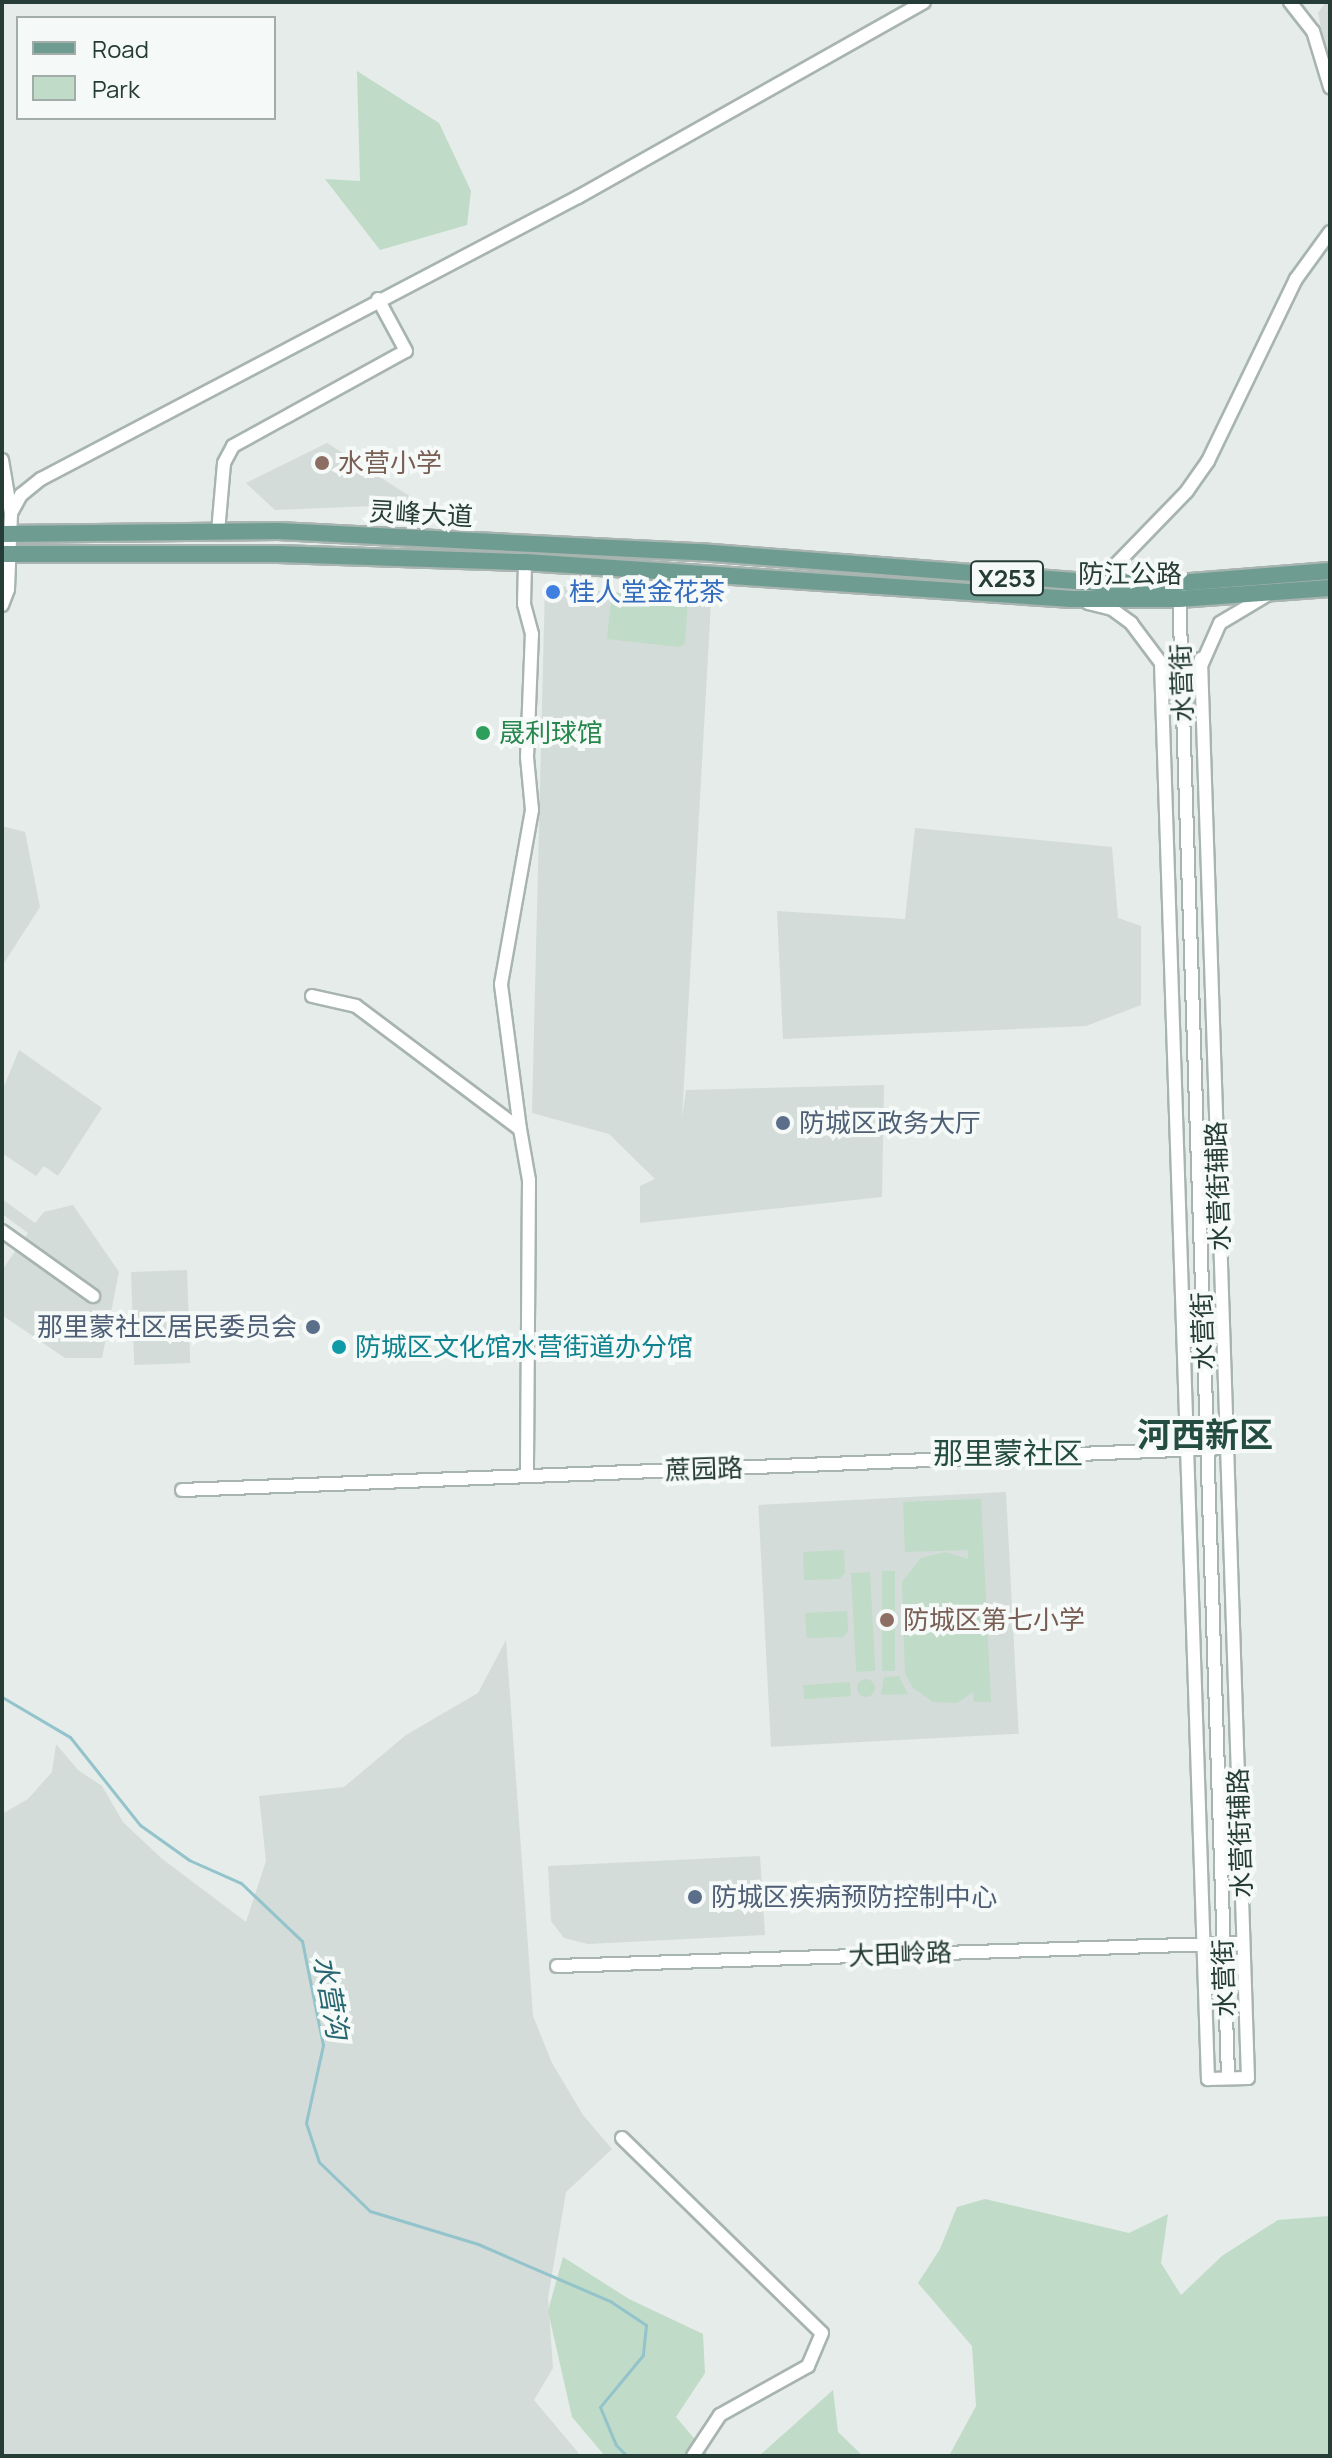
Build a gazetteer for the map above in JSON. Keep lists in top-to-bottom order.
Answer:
{
  "streets": {
    "main road": ["灵峰大道", "防江公路", "X253"],
    "street": [
      "水营街",
      "水营街辅路",
      "蔗园路",
      "大田岭路"
    ]
  },
  "crossings": [
    ["灵峰大道", "防江公路"],
    ["防江公路", "水营街"],
    ["水营街", "水营街辅路"],
    ["水营街", "蔗园路"],
    ["水营街", "大田岭路"],
    ["水营街辅路", "蔗园路"],
    ["水营街辅路", "大田岭路"]
  ],
  "districts": ["河西新区", "那里蒙社区"],
  "water": ["水营沟"],
  "places": [
    "水营小学",
    "桂人堂金花茶",
    "晟利球馆",
    "防城区政务大厅",
    "那里蒙社区居民委员会",
    "防城区文化馆水营街道办分馆",
    "防城区第七小学",
    "防城区疾病预防控制中心"
  ],
  "legend": ["Road", "Park"]
}
